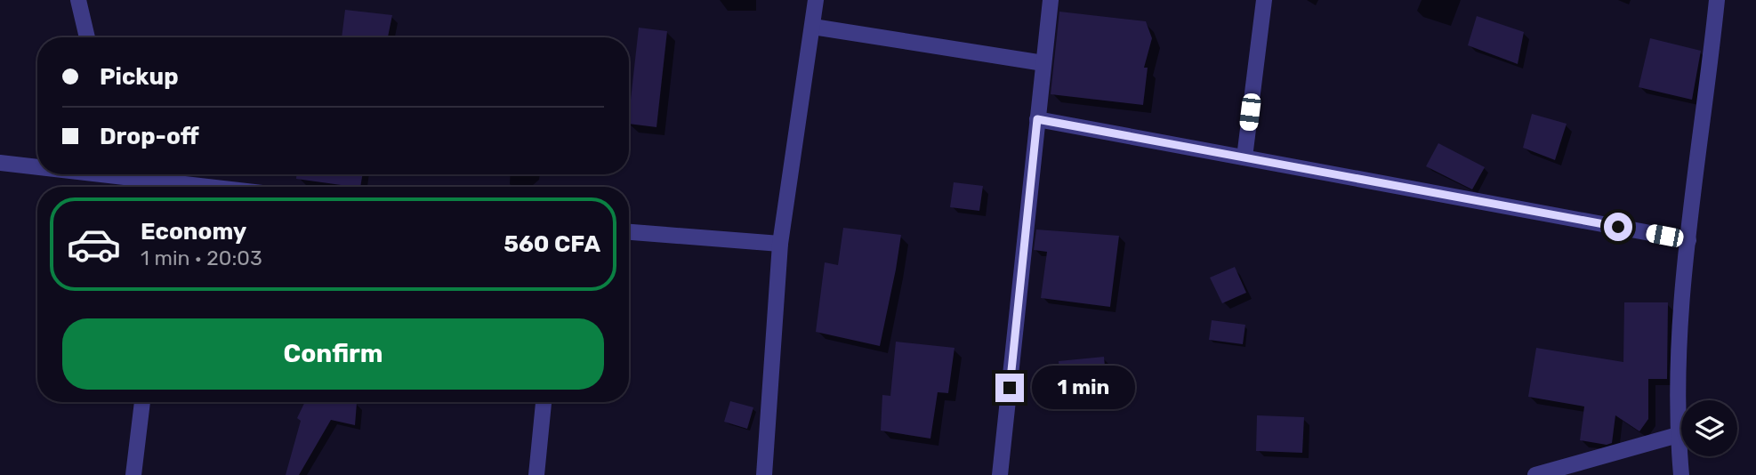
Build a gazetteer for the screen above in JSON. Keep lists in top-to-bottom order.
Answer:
{
  "page": {
    "banner": ["Pickup", "Drop-off"],
    "list": [
      {
        "name": "Economy",
        "note": "1 min · 20:03",
        "value": "560 CFA"
      }
    ],
    "buttons": "Confirm",
    "bubble": "1 min"
  }
}
